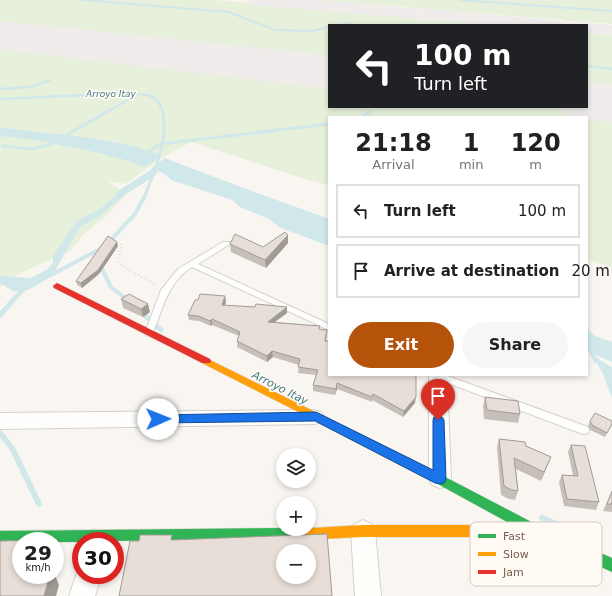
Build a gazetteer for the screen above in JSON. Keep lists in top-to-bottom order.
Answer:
{
  "water": ["Arroyo Itay"],
  "legend": ["Fast", "Slow", "Jam"],
  "page": {
    "turn": ["100 m", "Turn left"],
    "eta": [
      "21:18",
      "Arrival",
      "1",
      "min",
      "120",
      "m"
    ],
    "list": [
      {
        "name": "Turn left",
        "value": "100 m"
      },
      {
        "name": "Arrive at destination",
        "value": "20 m"
      }
    ],
    "buttons": ["Exit", "Share"],
    "map_buttons": ["+", "−"],
    "speed": "29 km/h",
    "limit": "30"
  }
}
